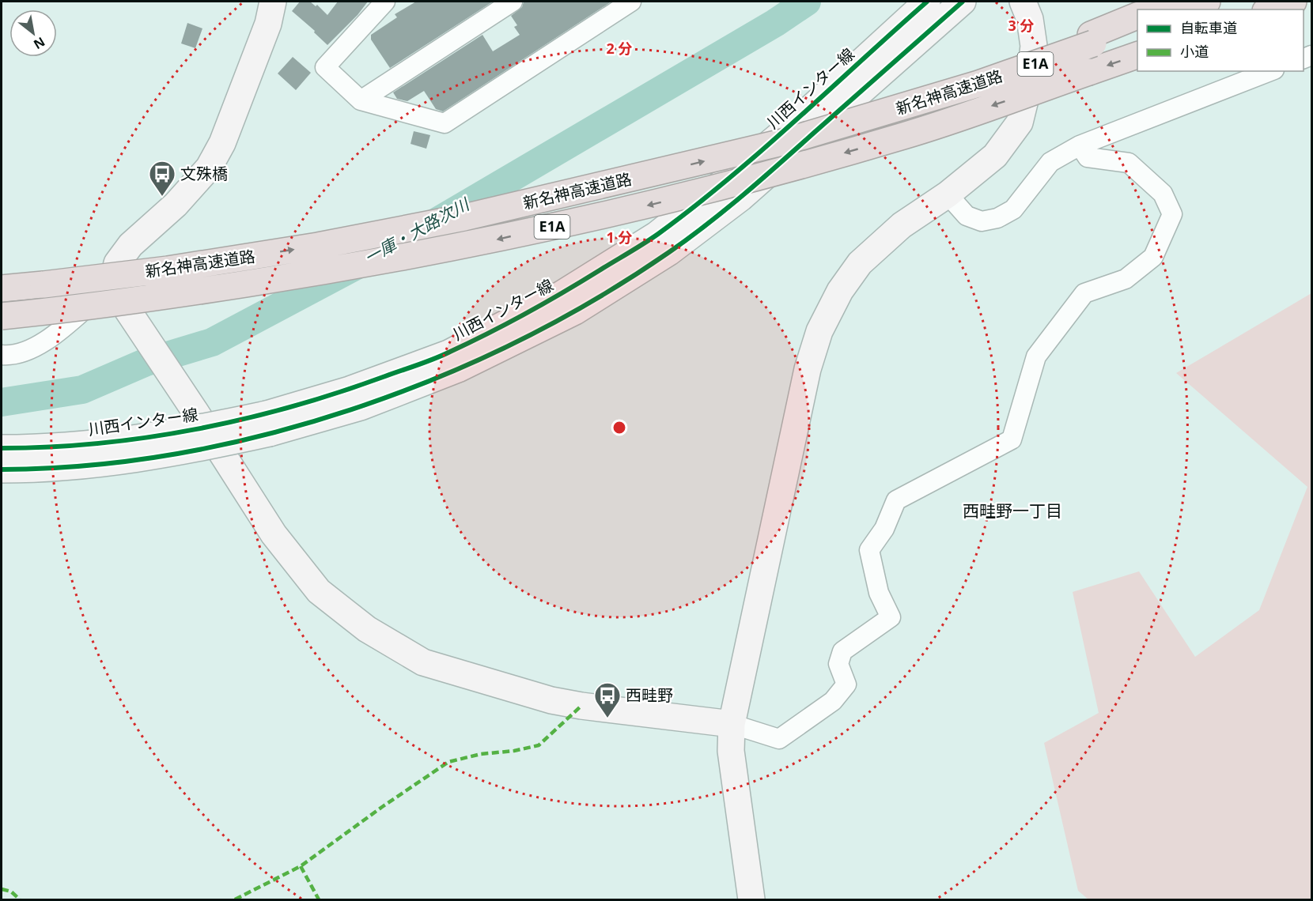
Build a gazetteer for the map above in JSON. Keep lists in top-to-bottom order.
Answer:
{
  "streets": {
    "highway": ["E1A", "新名神高速道路"],
    "main road": ["川西インター線"]
  },
  "districts": ["西畦野一丁目"],
  "water": ["一庫・大路次川"],
  "places": {
    "bus stop": ["文殊橋", "西畦野"]
  },
  "legend": ["自転車道", "小道"],
  "north": "bottom right",
  "rings": ["3 分", "2 分", "1 分"]
}
